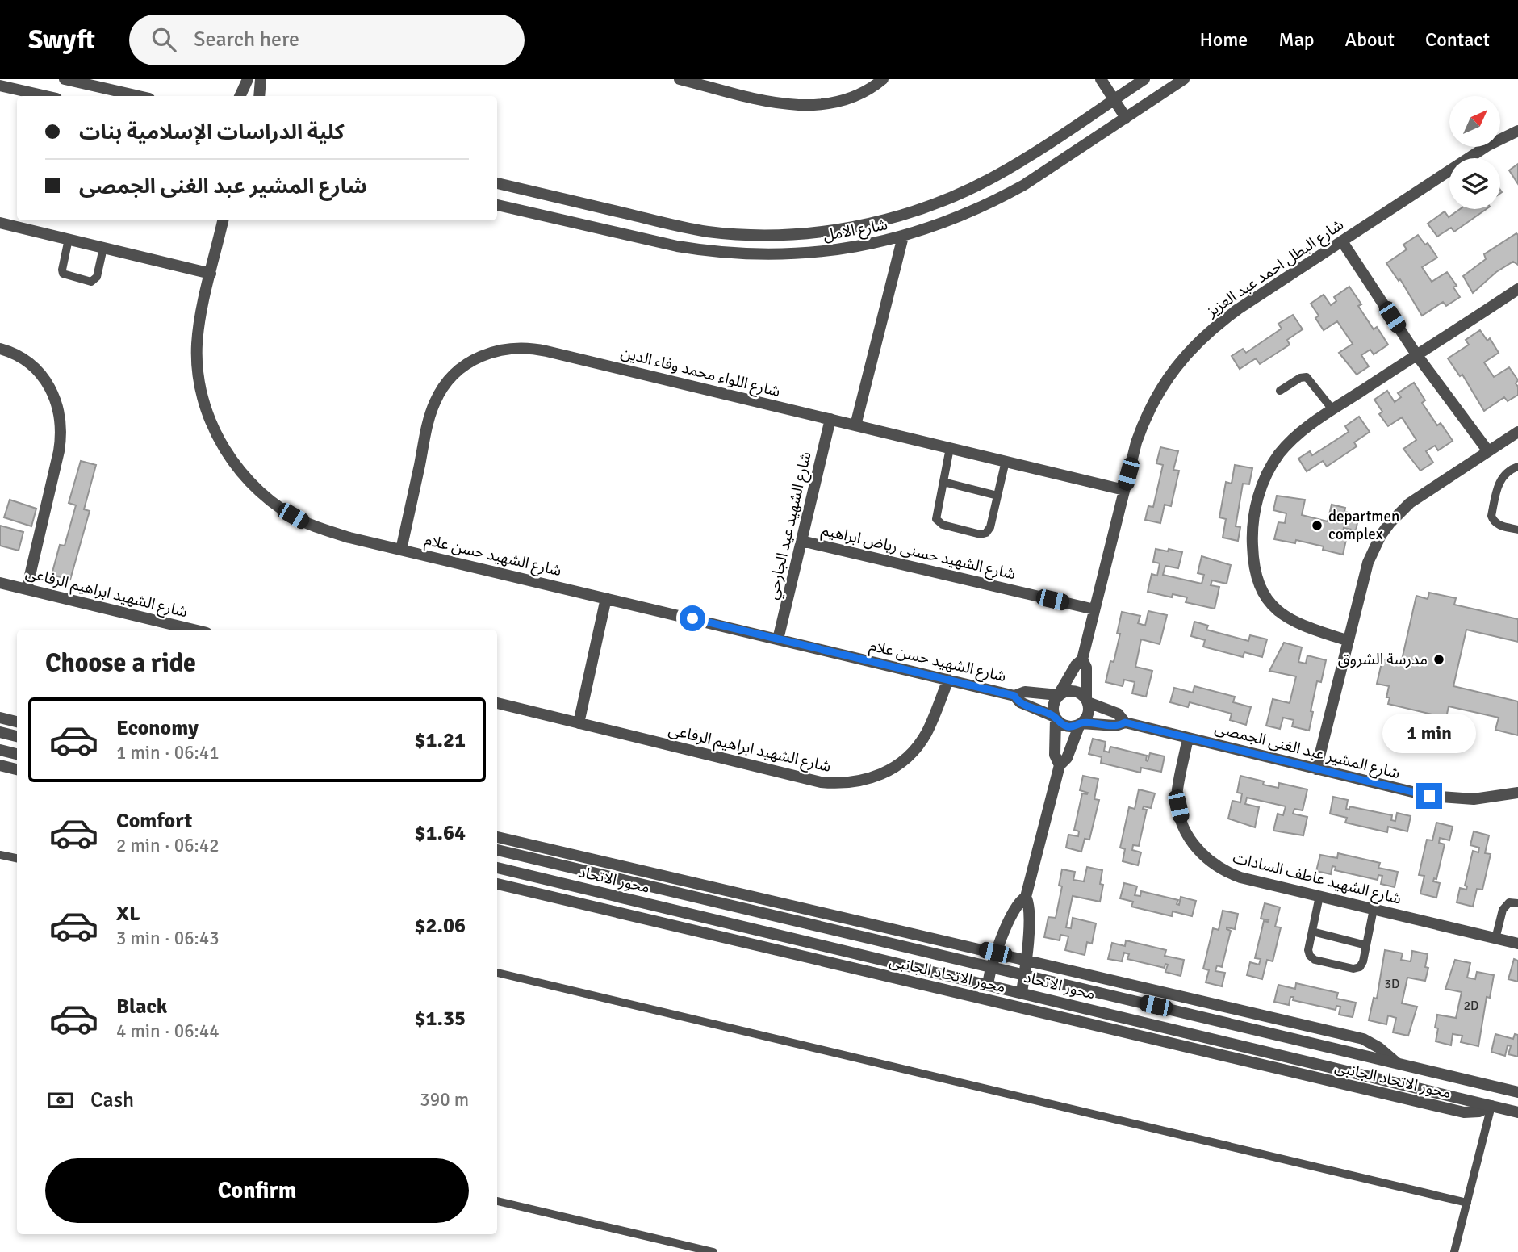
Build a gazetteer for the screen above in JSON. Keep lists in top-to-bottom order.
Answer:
{
  "streets": {
    "street": [
      "شارع الامل",
      "شارع البطل احمد عبد العزيز",
      "شارع اللواء محمد وفاء الدين",
      "شارع الشهيد عيد الجارحي",
      "شارع الشهيد حسنى رياض ابراهيم",
      "شارع الشهيد حسن علام",
      "شارع الشهيد ابراهيم الرفاعى",
      "شارع المشير عبد الغنى الجمصى",
      "شارع الشهيد عاطف السادات",
      "محور الاتحاد",
      "محور الاتحاد الجانبى"
    ]
  },
  "crossings": [
    ["شارع البطل احمد عبد العزيز", "شارع اللواء محمد وفاء الدين"],
    ["شارع البطل احمد عبد العزيز", "شارع الشهيد حسنى رياض ابراهيم"],
    ["شارع البطل احمد عبد العزيز", "شارع الشهيد حسن علام"],
    ["شارع البطل احمد عبد العزيز", "شارع المشير عبد الغنى الجمصى"],
    ["شارع اللواء محمد وفاء الدين", "شارع الشهيد عيد الجارحي"],
    ["شارع اللواء محمد وفاء الدين", "شارع الشهيد حسن علام"],
    ["شارع الشهيد عيد الجارحي", "شارع الشهيد حسنى رياض ابراهيم"],
    ["شارع الشهيد عيد الجارحي", "شارع الشهيد حسن علام"],
    ["شارع الشهيد حسن علام", "شارع الشهيد ابراهيم الرفاعى"],
    ["شارع الشهيد حسن علام", "شارع المشير عبد الغنى الجمصى"],
    ["شارع المشير عبد الغنى الجمصى", "شارع الشهيد عاطف السادات"],
    ["محور الاتحاد", "محور الاتحاد الجانبى"]
  ],
  "places": ["departmen complex", "مدرسة الشروق"],
  "house_numbers": ["3D", "2D"],
  "north": "top right",
  "page": {
    "header": "Swyft",
    "search": "Search here",
    "nav": [
      "Home",
      "Map",
      "About",
      "Contact"
    ],
    "banner": ["كلية الدراسات الإسلامية بنات", "شارع المشير عبد الغنى الجمصى"],
    "heading": "Choose a ride",
    "list": [
      {
        "name": "Economy",
        "note": "1 min · 06:41",
        "value": "$1.21"
      },
      {
        "name": "Comfort",
        "note": "2 min · 06:42",
        "value": "$1.64"
      },
      {
        "name": "XL",
        "note": "3 min · 06:43",
        "value": "$2.06"
      },
      {
        "name": "Black",
        "note": "4 min · 06:44",
        "value": "$1.35"
      }
    ],
    "bubble": "1 min",
    "pay": ["Cash", "390 m"],
    "buttons": "Confirm"
  }
}
